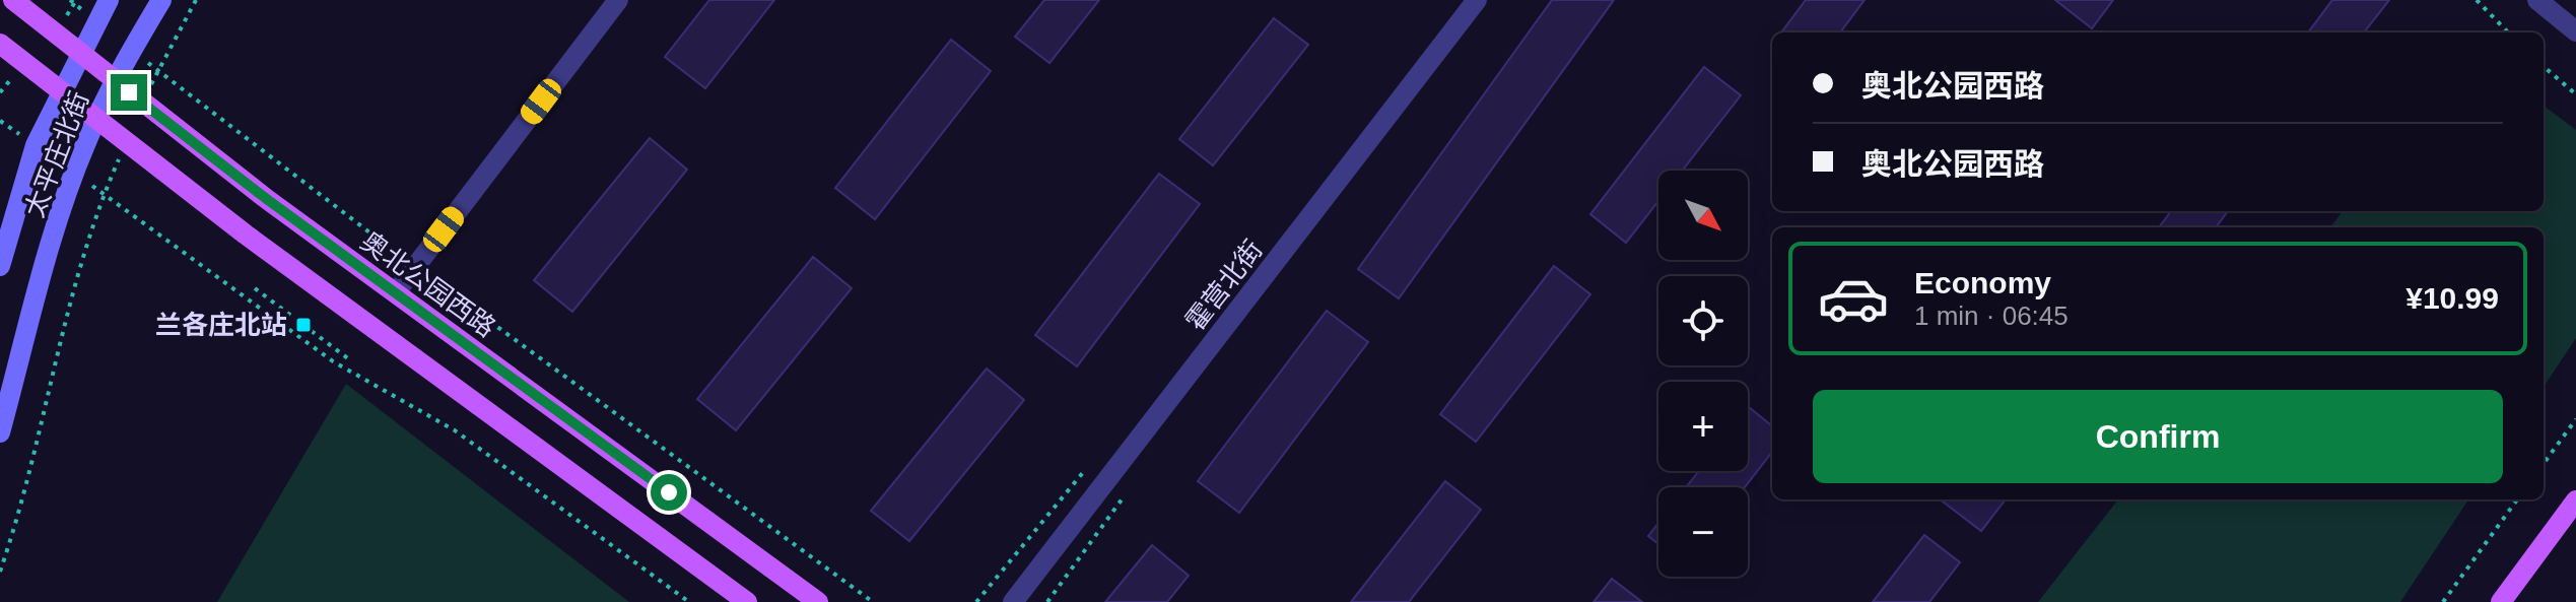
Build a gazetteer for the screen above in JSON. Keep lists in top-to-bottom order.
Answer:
{
  "streets": {
    "main road": ["太平庄北街", "奥北公园西路"],
    "street": ["霍营北街"]
  },
  "crossings": [
    ["太平庄北街", "奥北公园西路"]
  ],
  "places": {
    "transit": ["兰各庄北站"]
  },
  "north": "bottom right",
  "page": {
    "banner": ["奥北公园西路", "奥北公园西路"],
    "map_buttons": ["+", "−"],
    "list": [
      {
        "name": "Economy",
        "note": "1 min · 06:45",
        "value": "¥10.99"
      }
    ],
    "buttons": "Confirm"
  }
}
